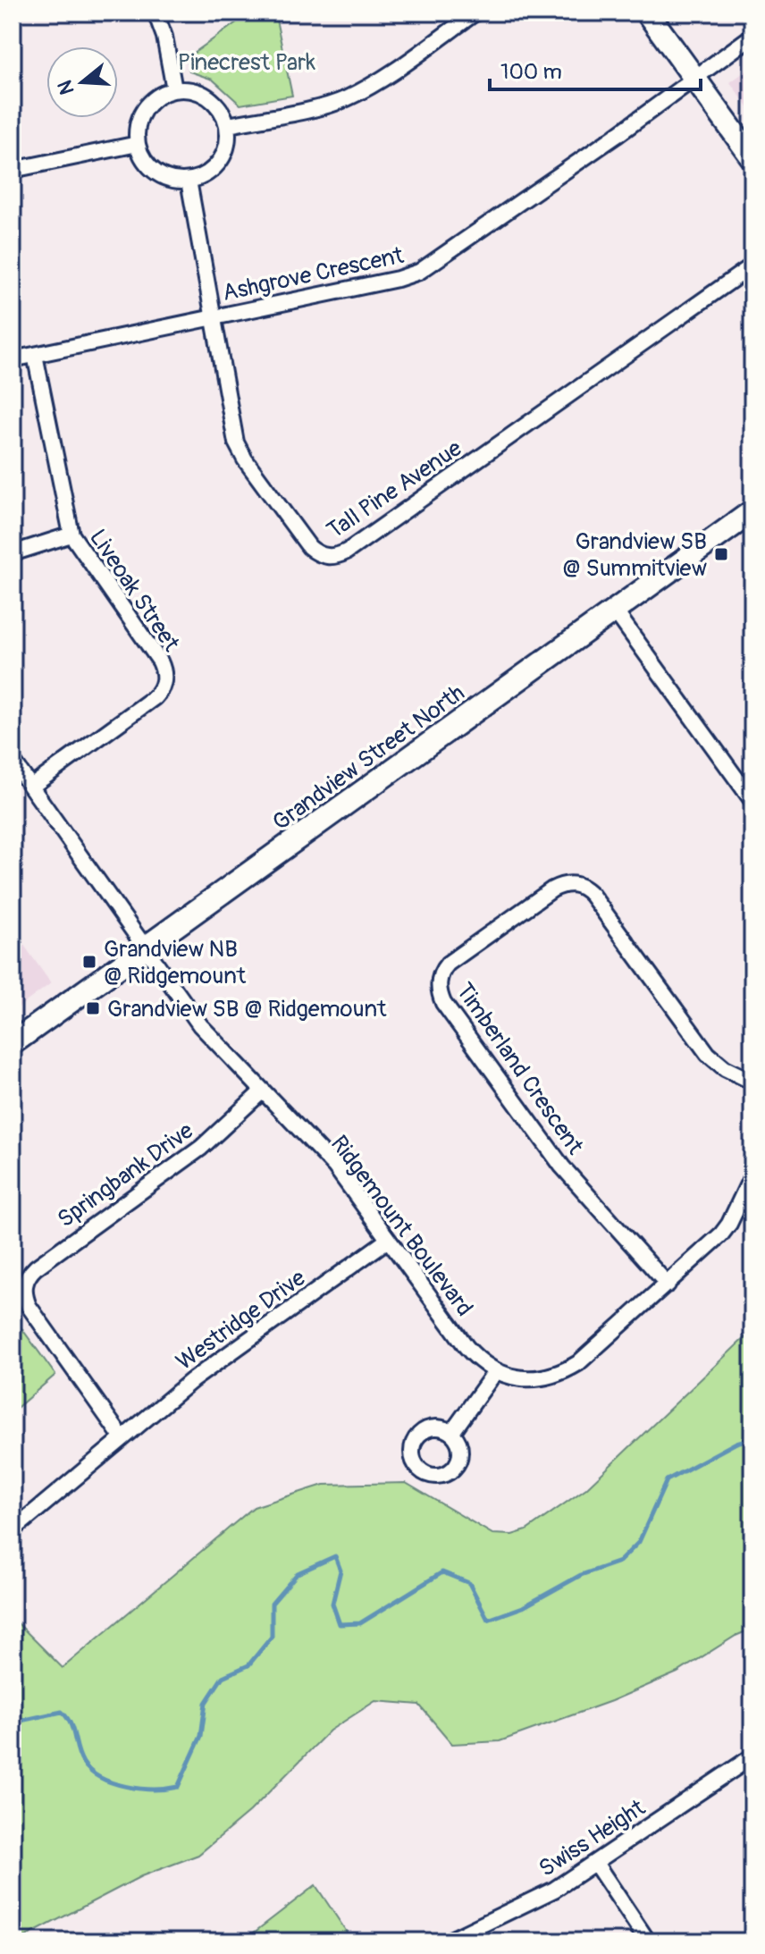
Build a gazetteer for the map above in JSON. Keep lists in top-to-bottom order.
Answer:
{
  "streets": {
    "street": [
      "Ashgrove Crescent",
      "Tall Pine Avenue",
      "Liveoak Street",
      "Grandview Street North",
      "Timberland Crescent",
      "Springbank Drive",
      "Ridgemount Boulevard",
      "Westridge Drive",
      "Swiss Height"
    ]
  },
  "crossings": [
    ["Ashgrove Crescent", "Tall Pine Avenue"],
    ["Ashgrove Crescent", "Liveoak Street"],
    ["Liveoak Street", "Ridgemount Boulevard"],
    ["Grandview Street North", "Ridgemount Boulevard"],
    ["Springbank Drive", "Ridgemount Boulevard"],
    ["Springbank Drive", "Westridge Drive"],
    ["Ridgemount Boulevard", "Westridge Drive"]
  ],
  "parks": ["Pinecrest Park"],
  "places": {
    "transit": ["Grandview SB @ Summitview", "Grandview NB @ Ridgemount", "Grandview SB @ Ridgemount"]
  },
  "scale_bar": "100 m",
  "north": "left"
}
